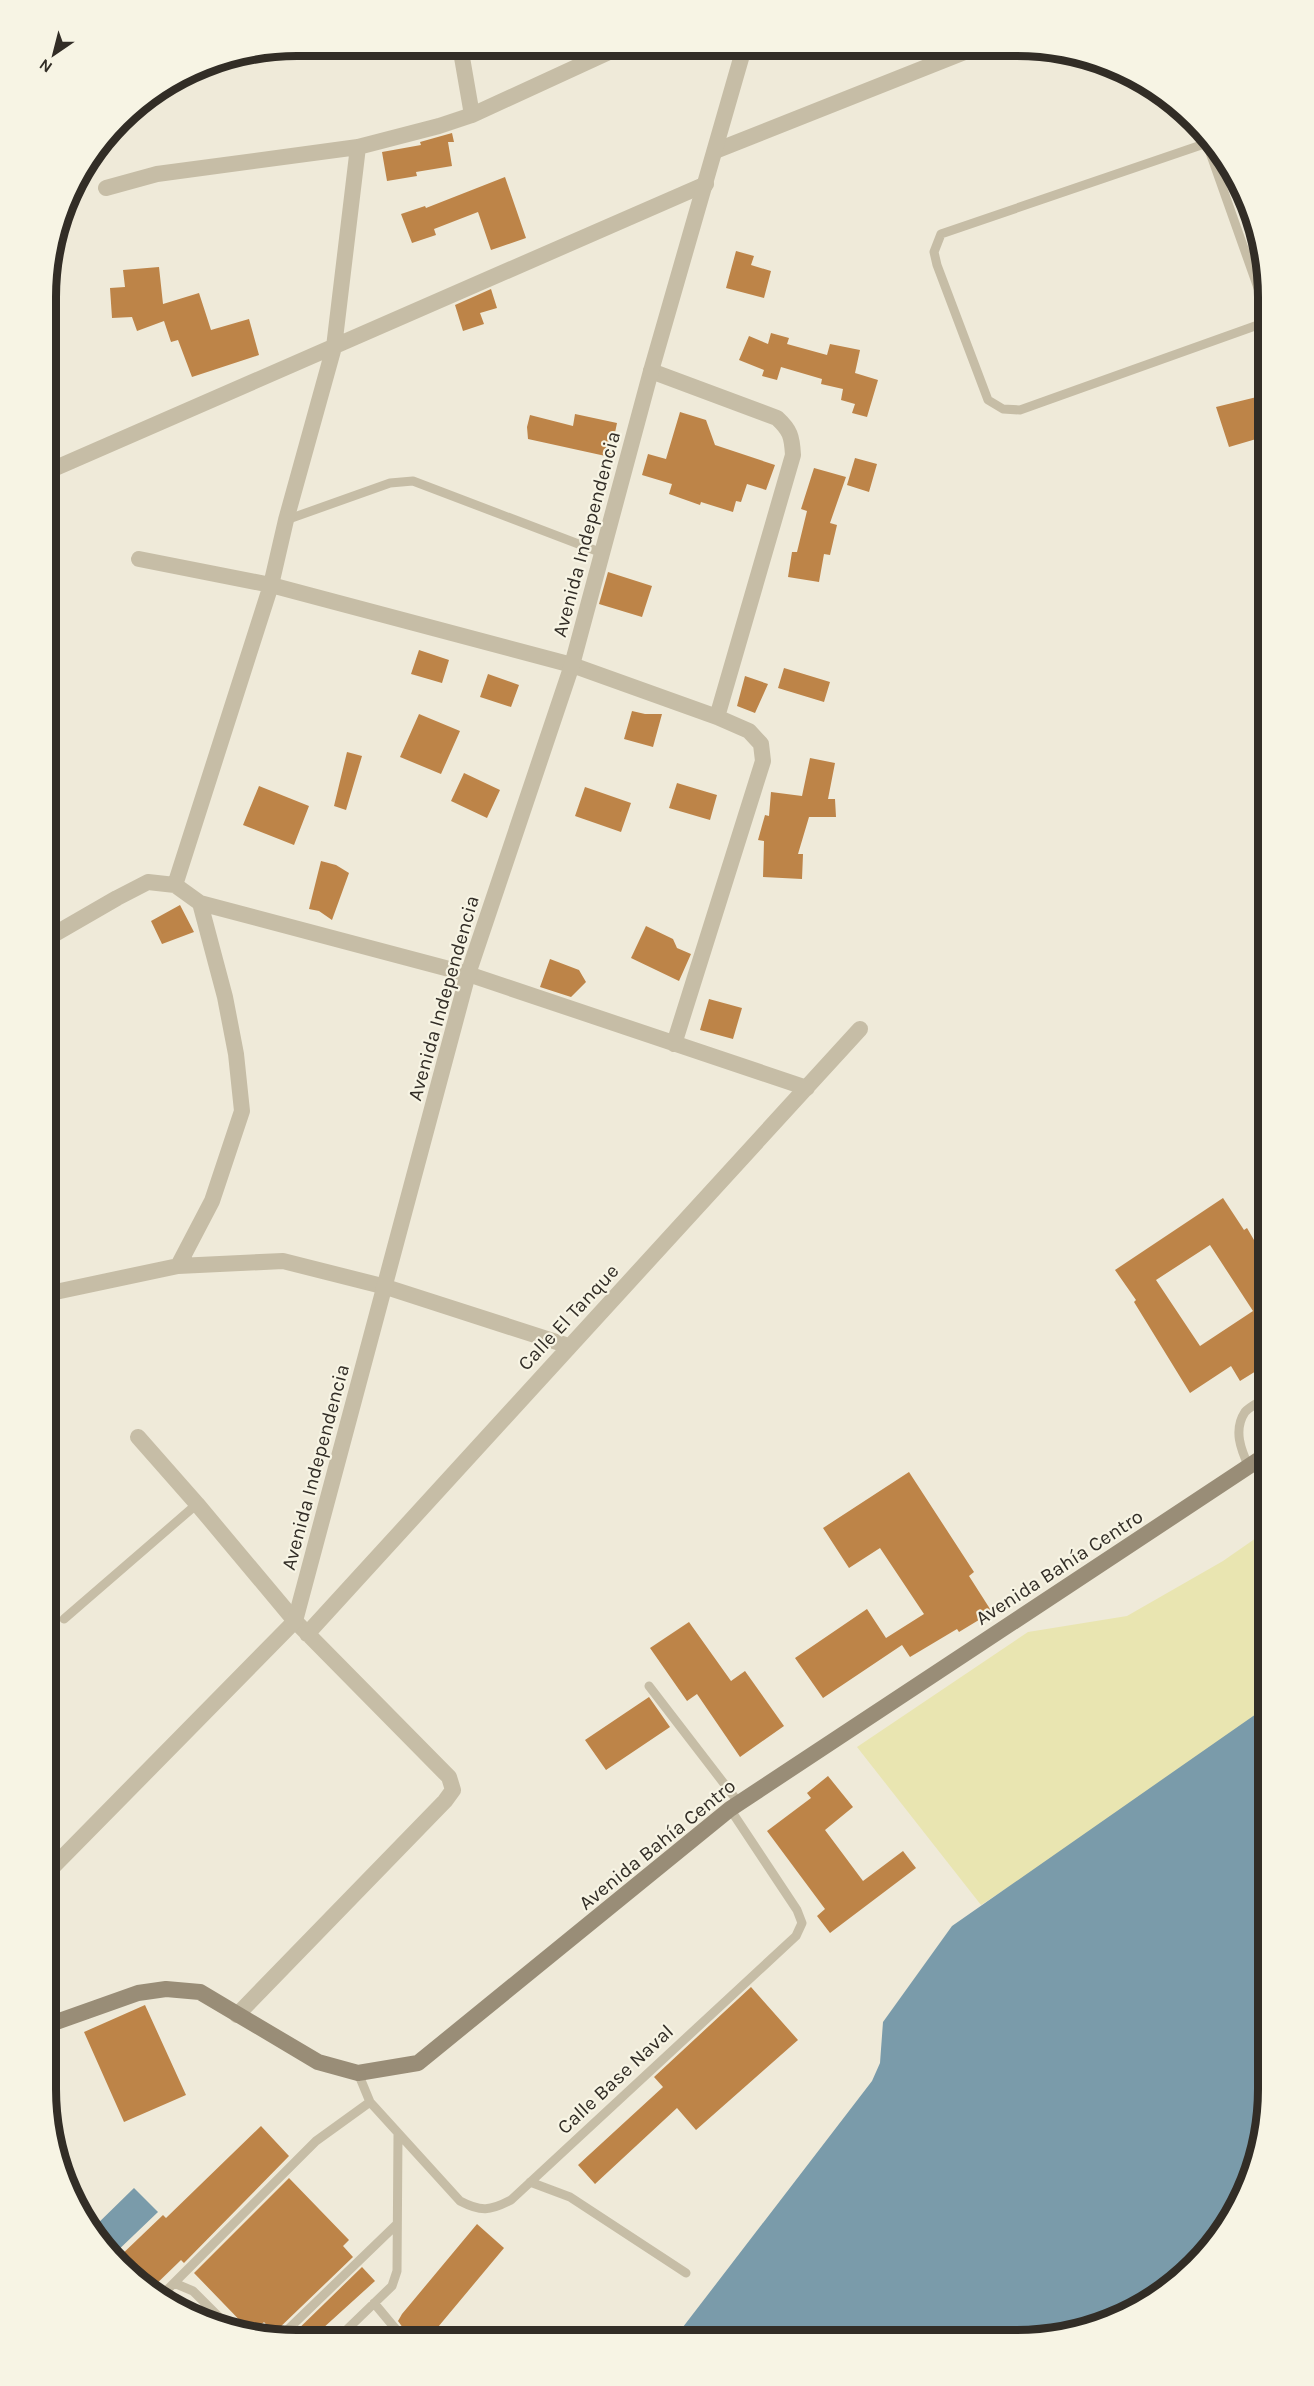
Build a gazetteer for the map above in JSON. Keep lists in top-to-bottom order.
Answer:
{
  "streets": {
    "main road": ["Avenida Bahía Centro"],
    "street": ["Avenida Independencia", "Calle El Tanque"],
    "lane": ["Calle Base Naval"]
  },
  "crossings": [
    ["Avenida Bahía Centro", "Calle Base Naval"]
  ],
  "north": "bottom left"
}
